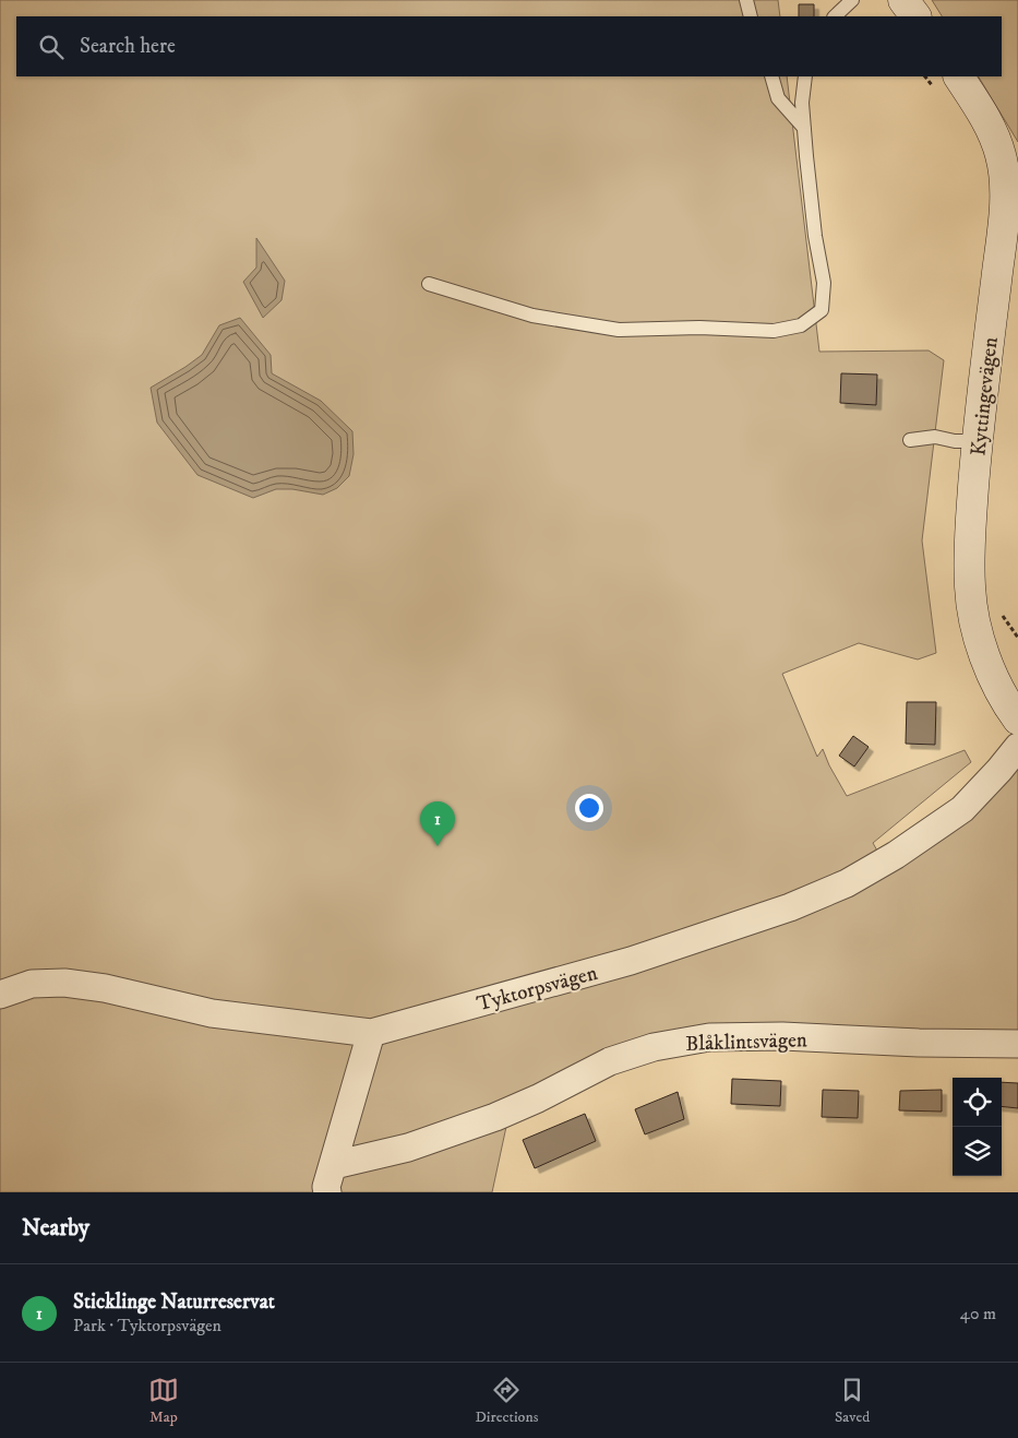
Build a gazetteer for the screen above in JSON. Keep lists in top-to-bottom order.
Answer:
{
  "streets": {
    "street": ["Kyttingevägen", "Tyktorpsvägen", "Blåklintsvägen"]
  },
  "page": {
    "search": "Search here",
    "pins": "1",
    "heading": "Nearby",
    "list": [
      {
        "mark": "1",
        "name": "Sticklinge Naturreservat",
        "note": "Park · Tyktorpsvägen",
        "value": "40 m"
      }
    ],
    "nav": ["Map", "Directions", "Saved"]
  }
}
